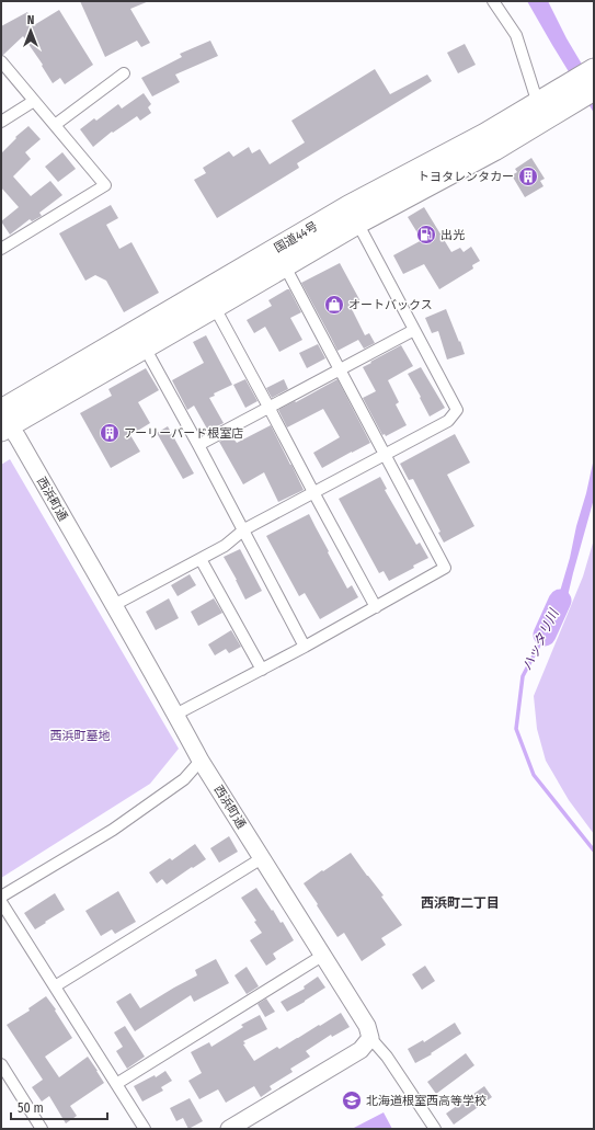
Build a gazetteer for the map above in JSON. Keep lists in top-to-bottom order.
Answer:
{
  "streets": {
    "highway": ["国道44号"],
    "street": ["西浜町通"]
  },
  "crossings": [
    ["国道44号", "西浜町通"]
  ],
  "districts": ["西浜町二丁目"],
  "water": ["ハッタリ川"],
  "parks": ["西浜町墓地"],
  "places": {
    "building": ["トヨタレンタカー", "アーリーバード根室店"],
    "fuel station": ["出光"],
    "shop": ["オートバックス"],
    "school or university": ["北海道根室西高等学校"]
  },
  "scale_bar": "50 m",
  "north": "top"
}
